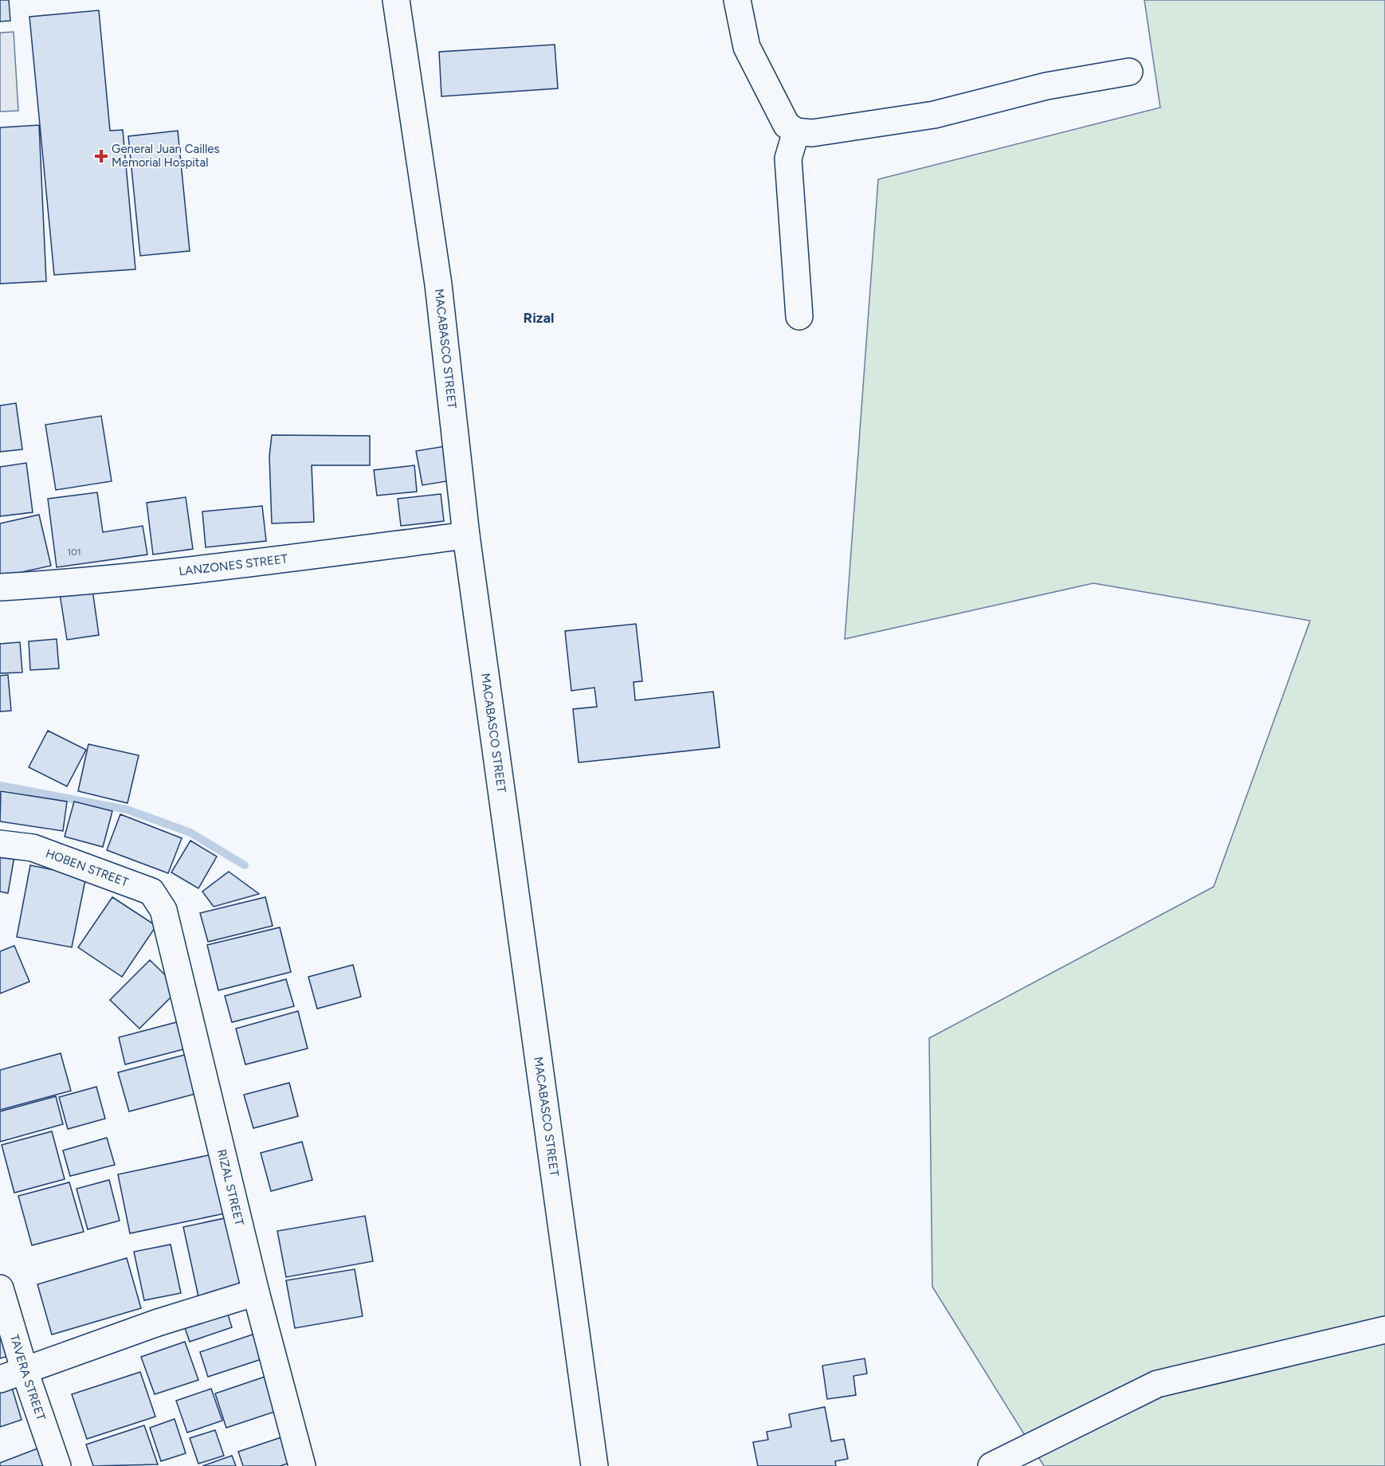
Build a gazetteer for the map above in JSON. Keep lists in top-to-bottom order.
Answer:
{
  "streets": {
    "street": [
      "MACABASCO STREET",
      "LANZONES STREET",
      "HOBEN STREET",
      "RIZAL STREET",
      "TAVERA STREET"
    ]
  },
  "crossings": [
    ["MACABASCO STREET", "LANZONES STREET"],
    ["HOBEN STREET", "RIZAL STREET"]
  ],
  "districts": ["Rizal"],
  "places": {
    "health": ["General Juan Cailles Memorial Hospital"]
  },
  "house_numbers": ["101"]
}
